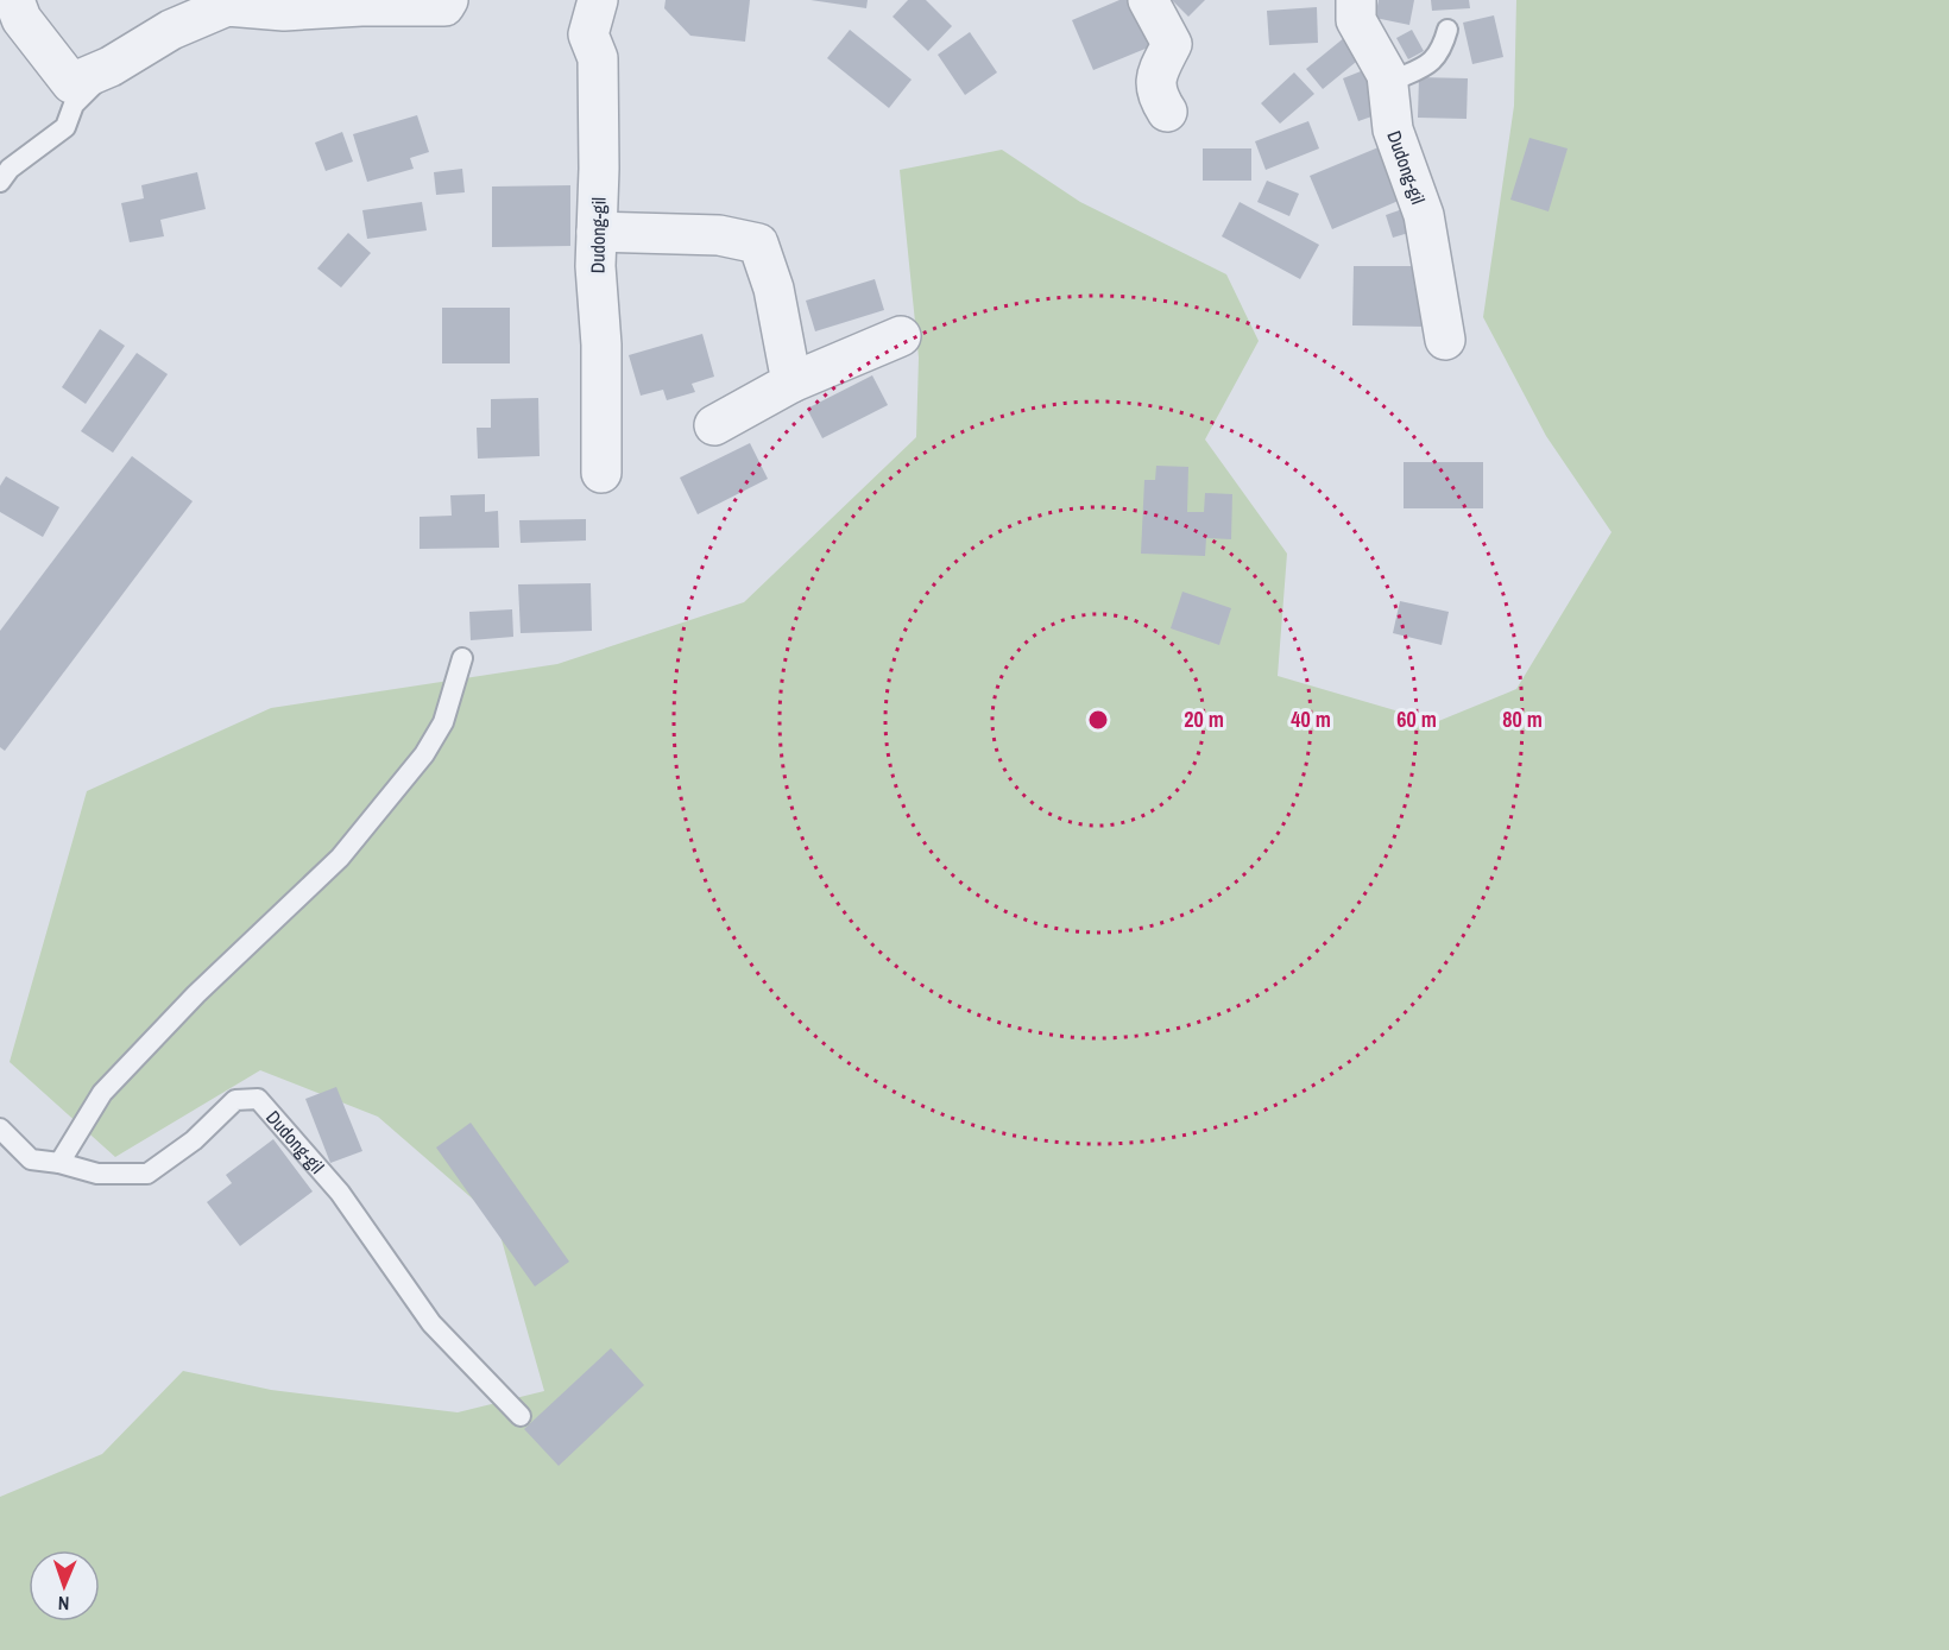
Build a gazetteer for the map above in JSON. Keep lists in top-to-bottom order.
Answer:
{
  "streets": {
    "street": ["Dudong-gil"]
  },
  "north": "bottom",
  "rings": [
    "20 m",
    "40 m",
    "60 m",
    "80 m"
  ]
}
